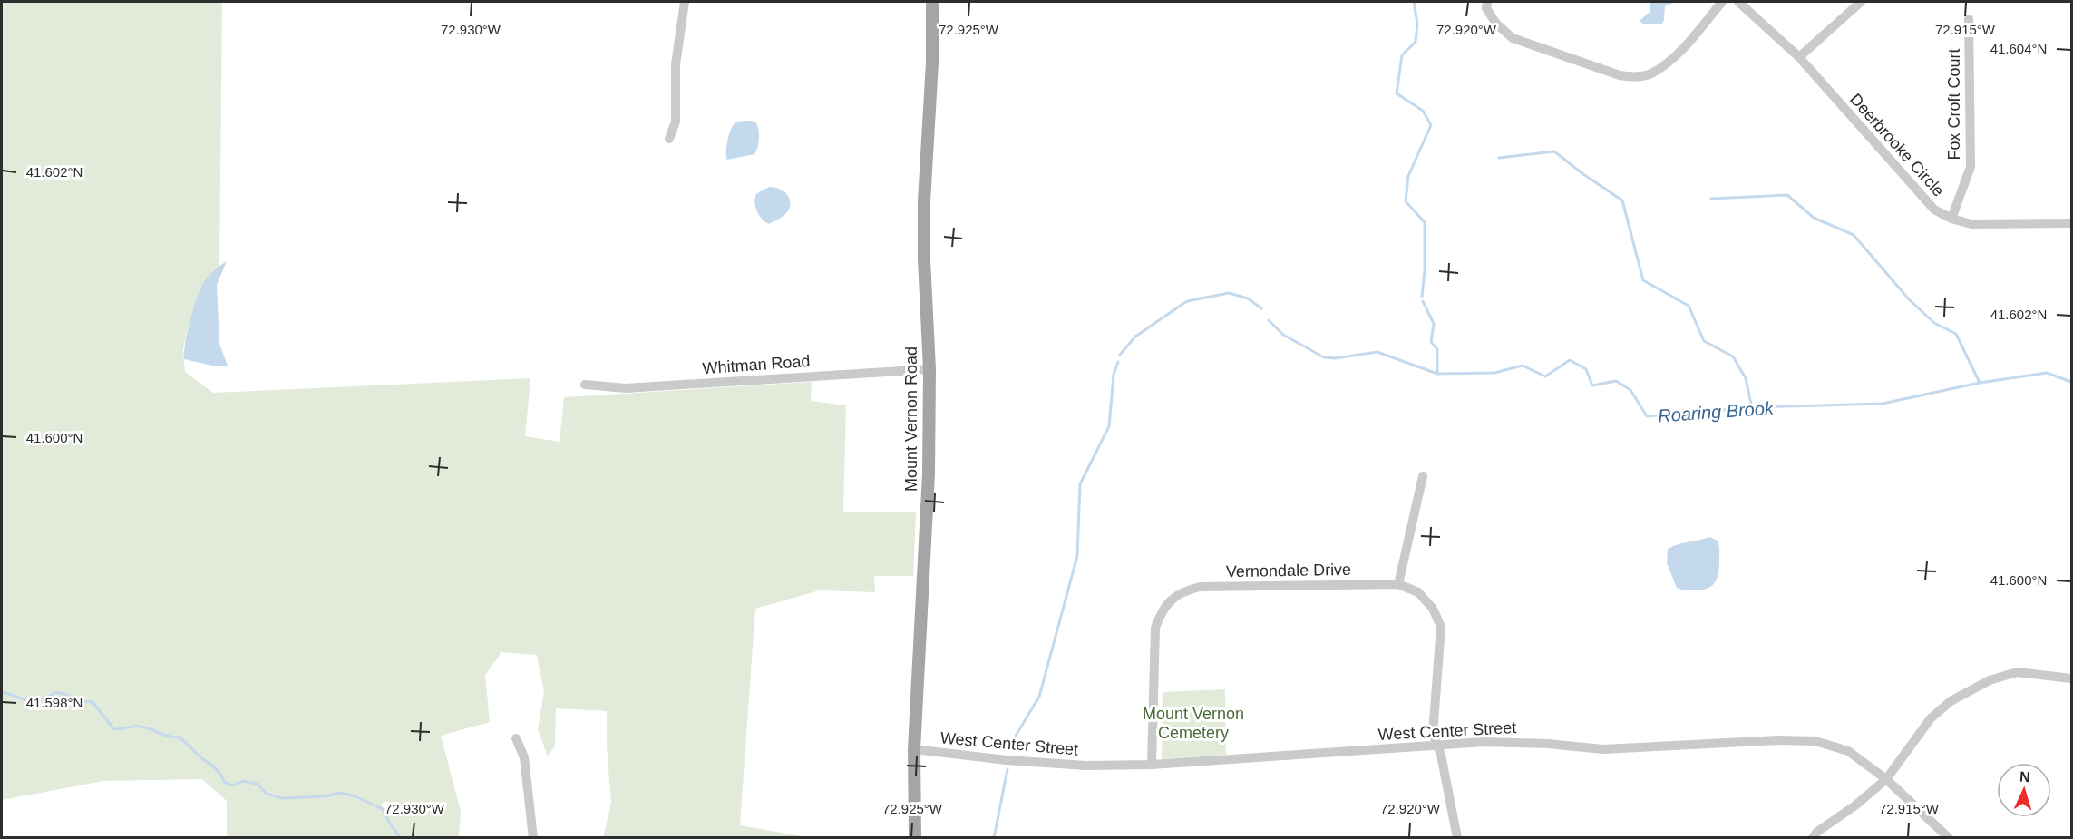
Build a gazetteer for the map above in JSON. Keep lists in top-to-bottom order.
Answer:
{
  "streets": {
    "main road": ["Mount Vernon Road"],
    "street": [
      "Fox Croft Court",
      "Deerbrooke Circle",
      "Whitman Road",
      "Vernondale Drive",
      "West Center Street"
    ]
  },
  "crossings": [
    ["Fox Croft Court", "Deerbrooke Circle"],
    ["Whitman Road", "Mount Vernon Road"],
    ["Mount Vernon Road", "West Center Street"],
    ["Vernondale Drive", "West Center Street"]
  ],
  "water": ["Roaring Brook"],
  "parks": ["Mount Vernon Cemetery"],
  "north": "top",
  "coordinates": [
    "72.930°W",
    "72.925°W",
    "72.920°W",
    "72.915°W",
    "41.604°N",
    "41.602°N",
    "41.600°N",
    "41.598°N"
  ]
}
